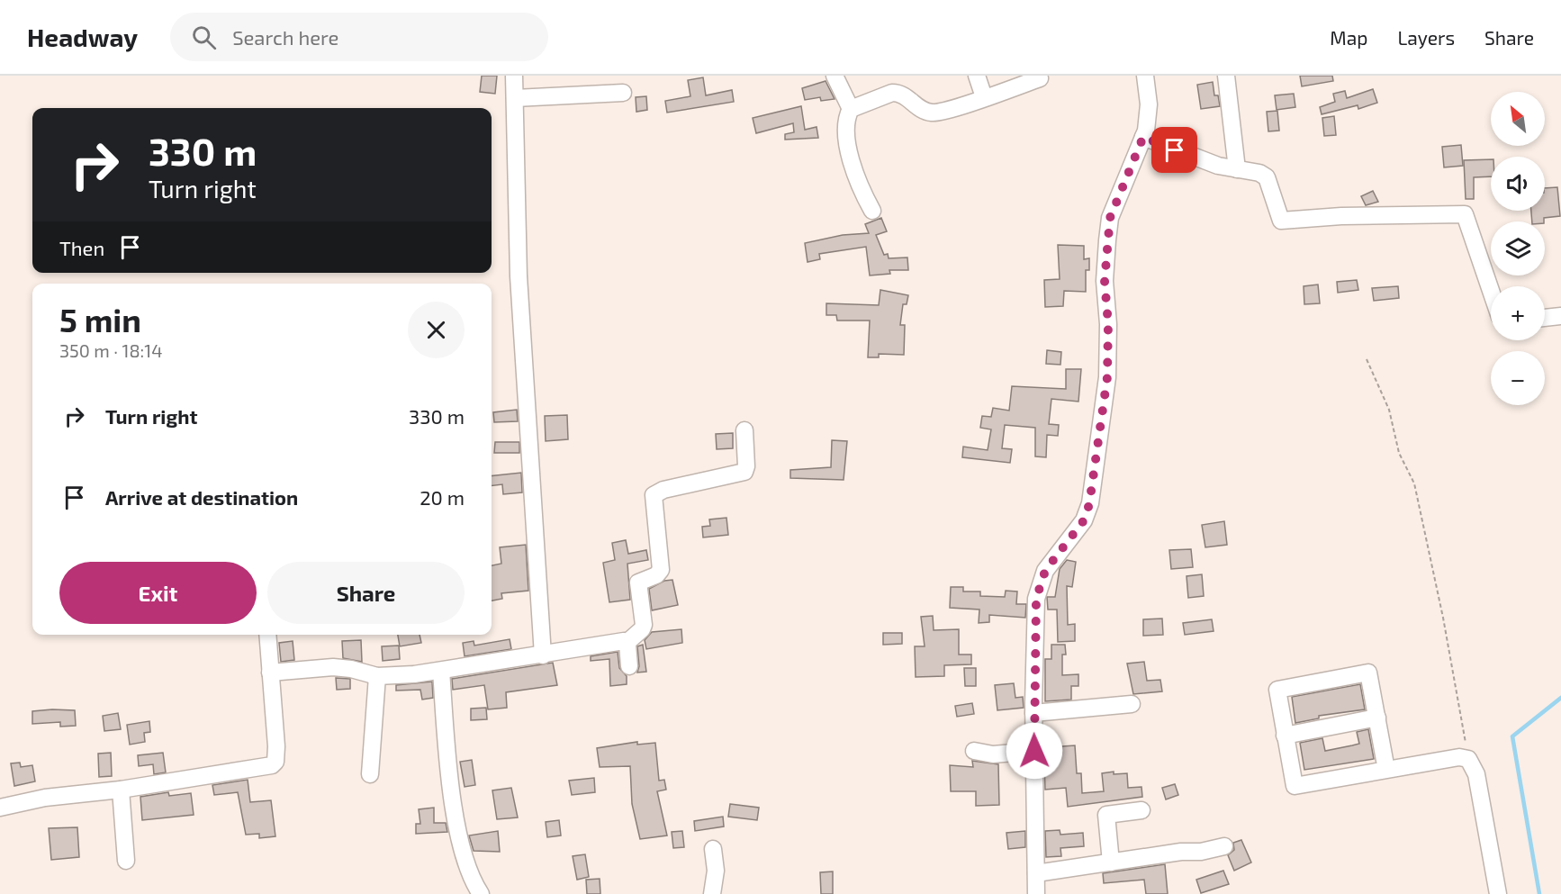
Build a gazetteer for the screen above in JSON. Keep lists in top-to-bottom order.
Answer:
{
  "north": "top left",
  "page": {
    "header": "Headway",
    "search": "Search here",
    "nav": ["Map", "Layers", "Share"],
    "map_buttons": ["+", "−"],
    "turn": ["330 m", "Turn right"],
    "then": "Then",
    "heading": ["5 min", "350 m · 18:14"],
    "list": [
      {
        "name": "Turn right",
        "value": "330 m"
      },
      {
        "name": "Arrive at destination",
        "value": "20 m"
      }
    ],
    "buttons": ["Exit", "Share"]
  }
}
